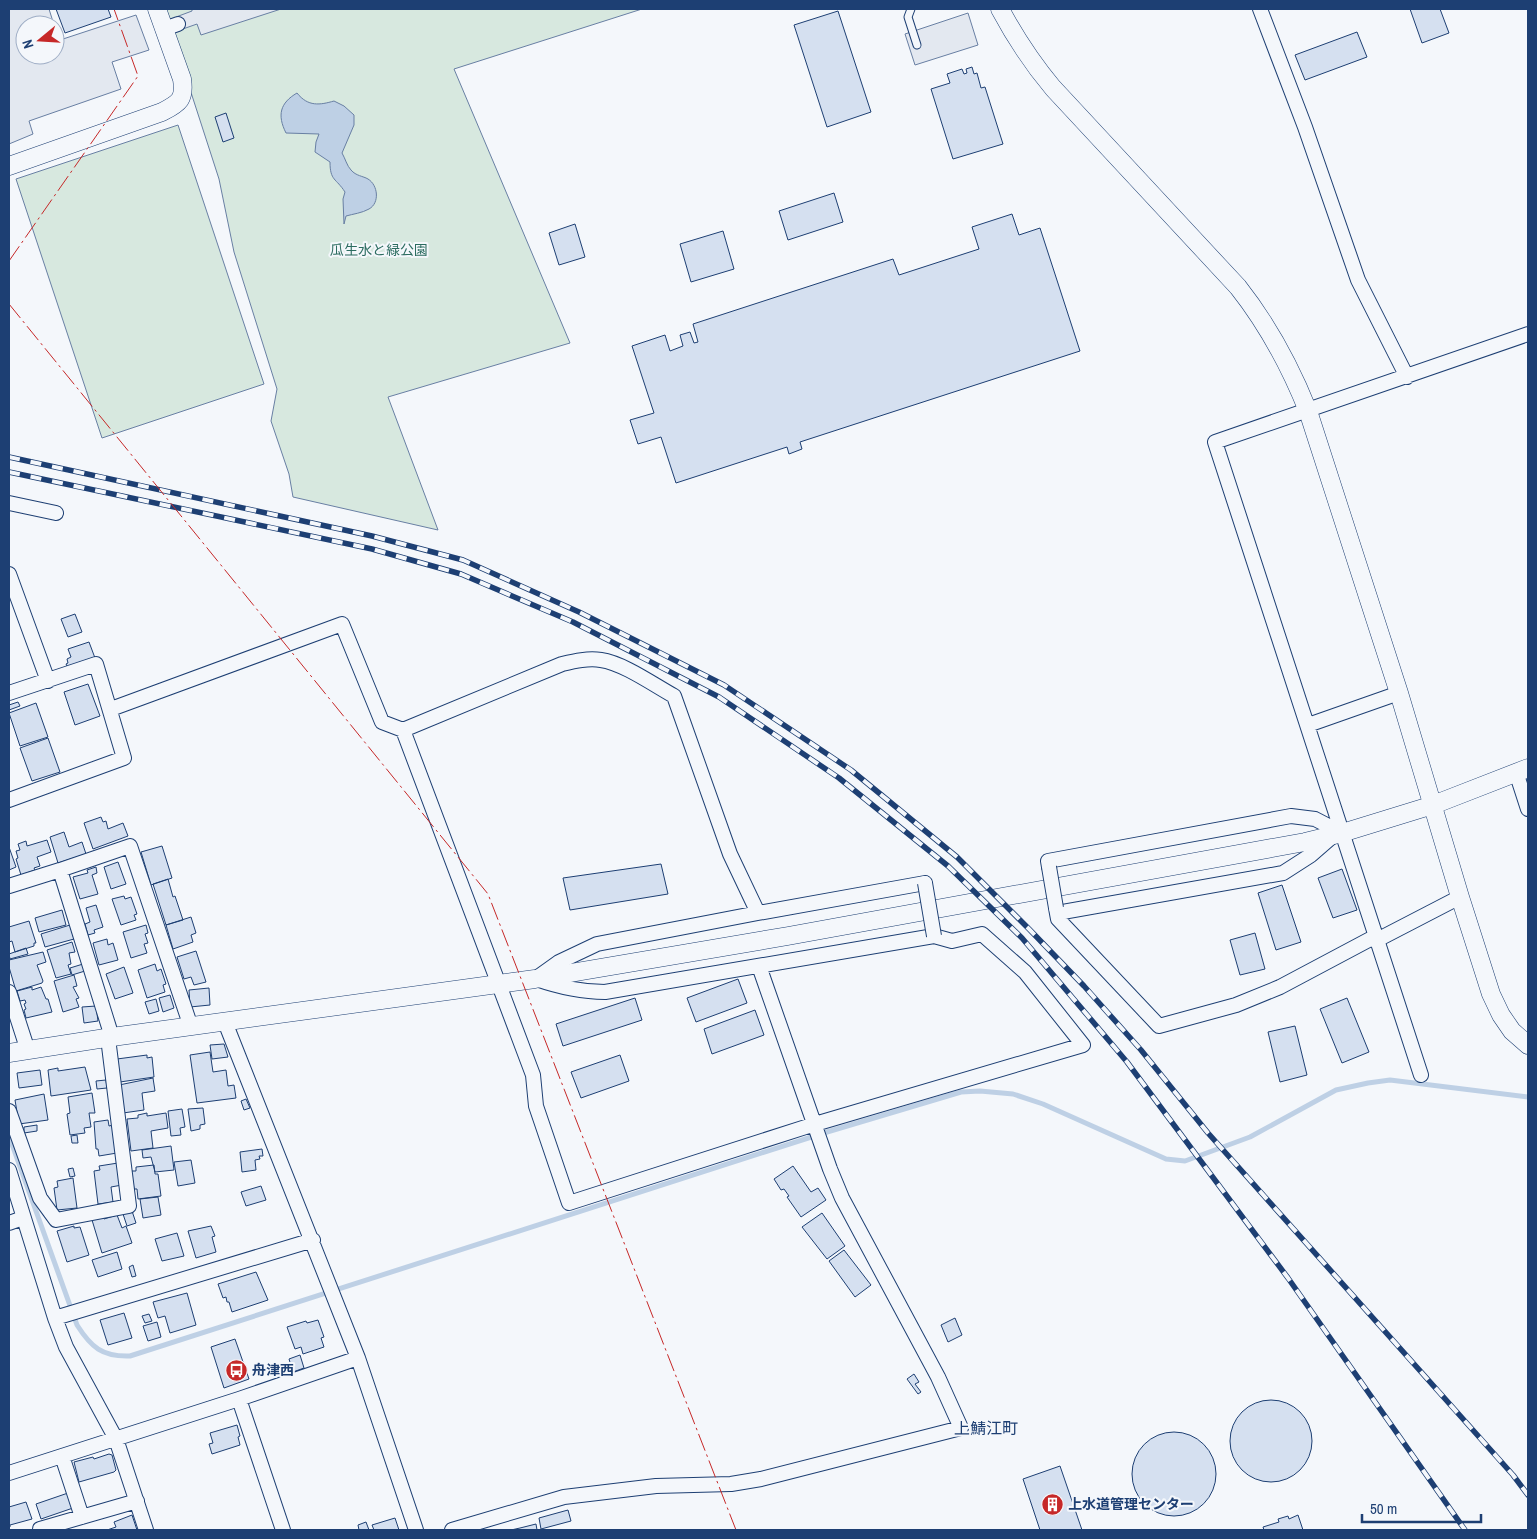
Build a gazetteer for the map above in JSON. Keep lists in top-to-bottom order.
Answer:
{
  "districts": ["上鯖江町"],
  "parks": ["瓜生水と緑公園"],
  "places": {
    "bus stop": ["舟津西"],
    "building": ["上水道管理センター"]
  },
  "scale_bar": "50 m",
  "north": "left"
}
